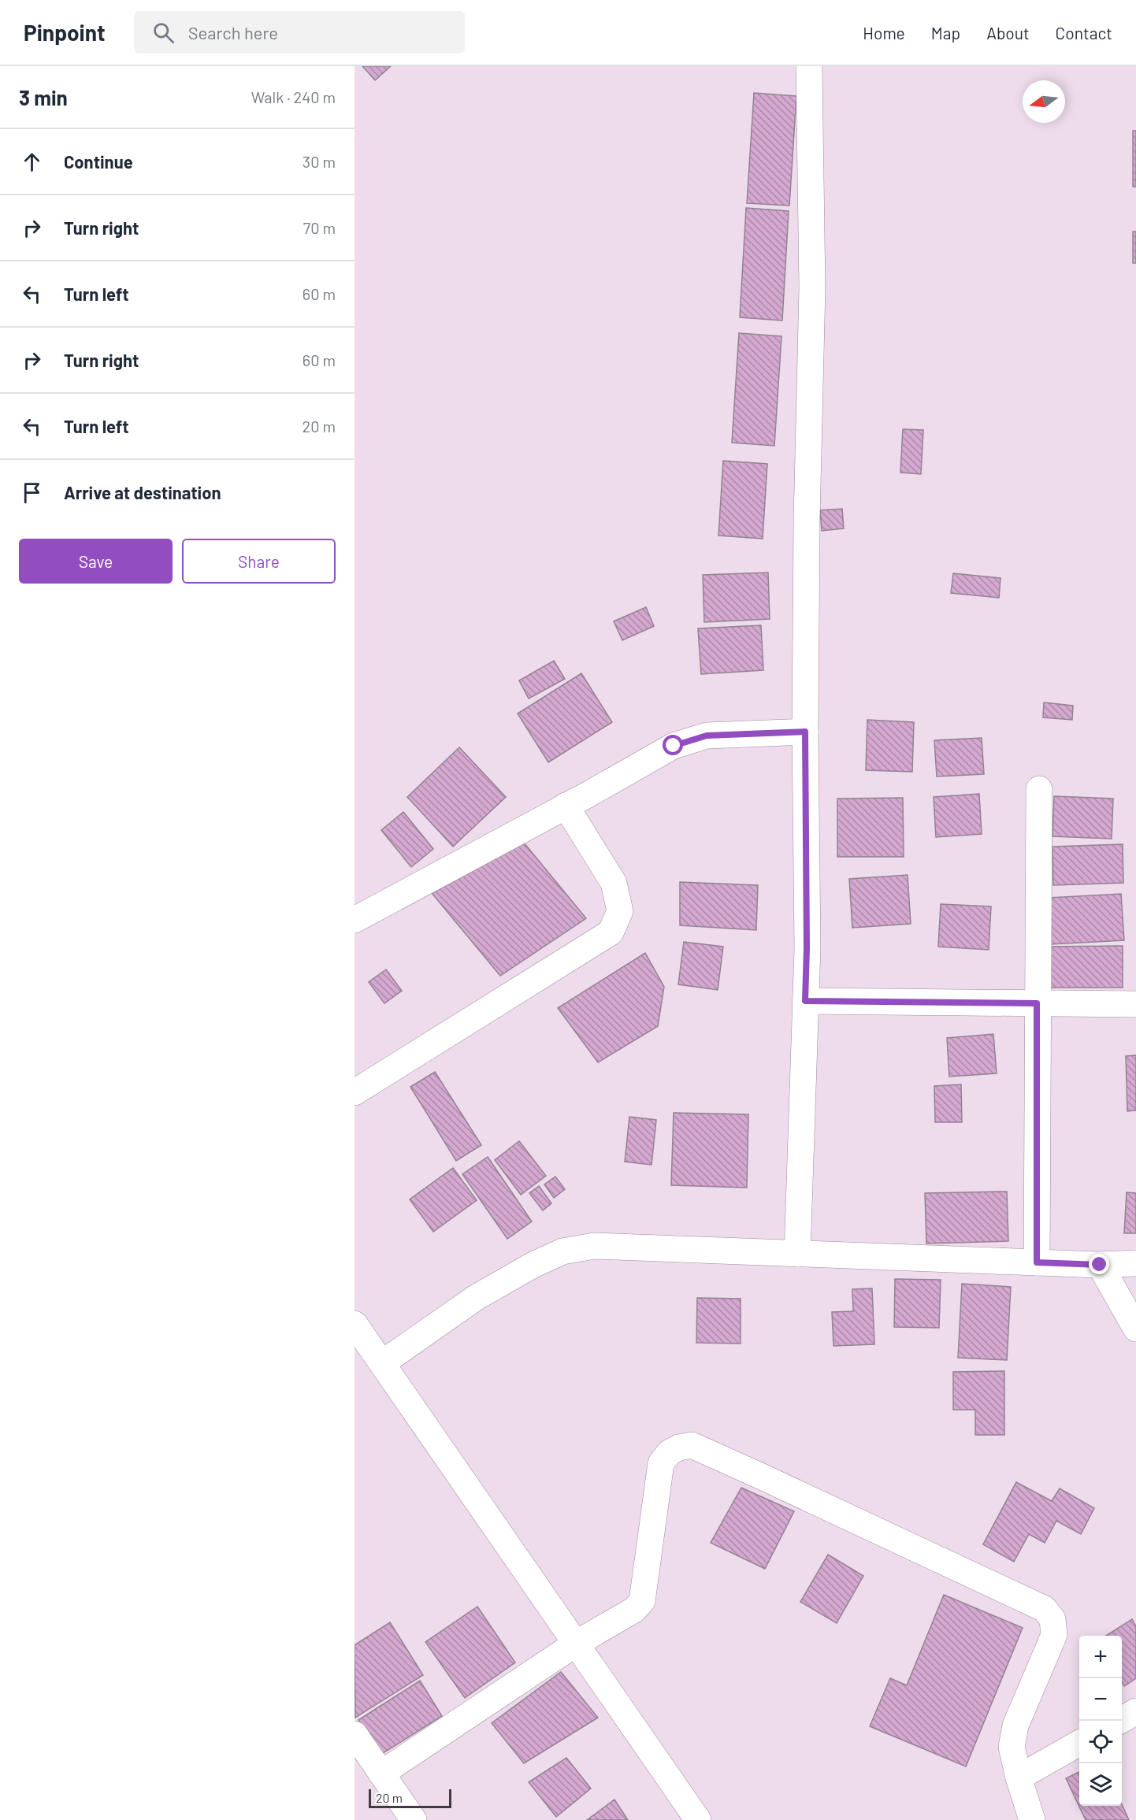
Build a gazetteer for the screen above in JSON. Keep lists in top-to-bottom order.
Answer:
{
  "scale_bar": "20 m",
  "north": "left",
  "page": {
    "header": "Pinpoint",
    "search": "Search here",
    "nav": [
      "Home",
      "Map",
      "About",
      "Contact"
    ],
    "heading": ["3 min", "Walk · 240 m"],
    "list": [
      ["Continue", "30 m"],
      ["Turn right", "70 m"],
      ["Turn left", "60 m"],
      ["Turn right", "60 m"],
      ["Turn left", "20 m"],
      "Arrive at destination"
    ],
    "buttons": ["Save", "Share"],
    "map_buttons": ["+", "−"],
    "scale": "20 m"
  }
}
